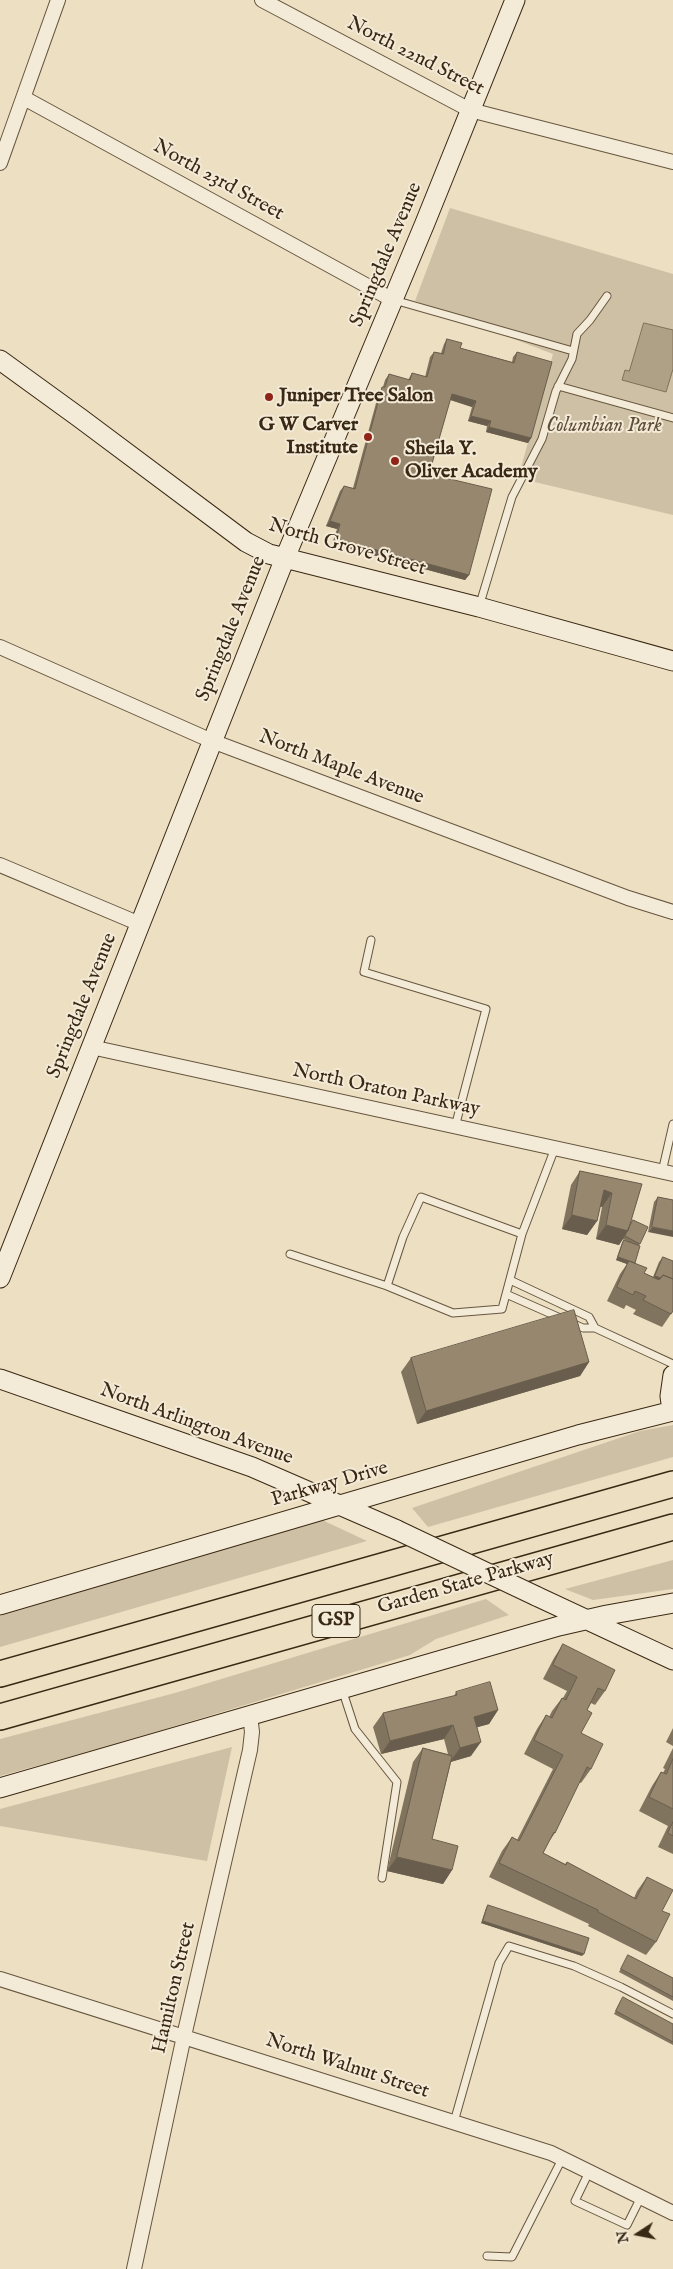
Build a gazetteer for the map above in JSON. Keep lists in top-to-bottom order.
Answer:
{
  "streets": {
    "highway": ["Garden State Parkway", "GSP"],
    "street": [
      "North 22nd Street",
      "North 23rd Street",
      "Springdale Avenue",
      "North Grove Street",
      "North Maple Avenue",
      "North Oraton Parkway",
      "North Arlington Avenue",
      "Parkway Drive",
      "Hamilton Street",
      "North Walnut Street"
    ]
  },
  "crossings": [
    ["North 22nd Street", "Springdale Avenue"],
    ["North 23rd Street", "Springdale Avenue"],
    ["Springdale Avenue", "North Grove Street"],
    ["Springdale Avenue", "North Maple Avenue"],
    ["Springdale Avenue", "North Oraton Parkway"],
    ["North Arlington Avenue", "Parkway Drive"],
    ["Hamilton Street", "North Walnut Street"]
  ],
  "parks": ["Columbian Park"],
  "places": ["Juniper Tree Salon", "G W Carver Institute", "Sheila Y. Oliver Academy"],
  "north": "left"
}
